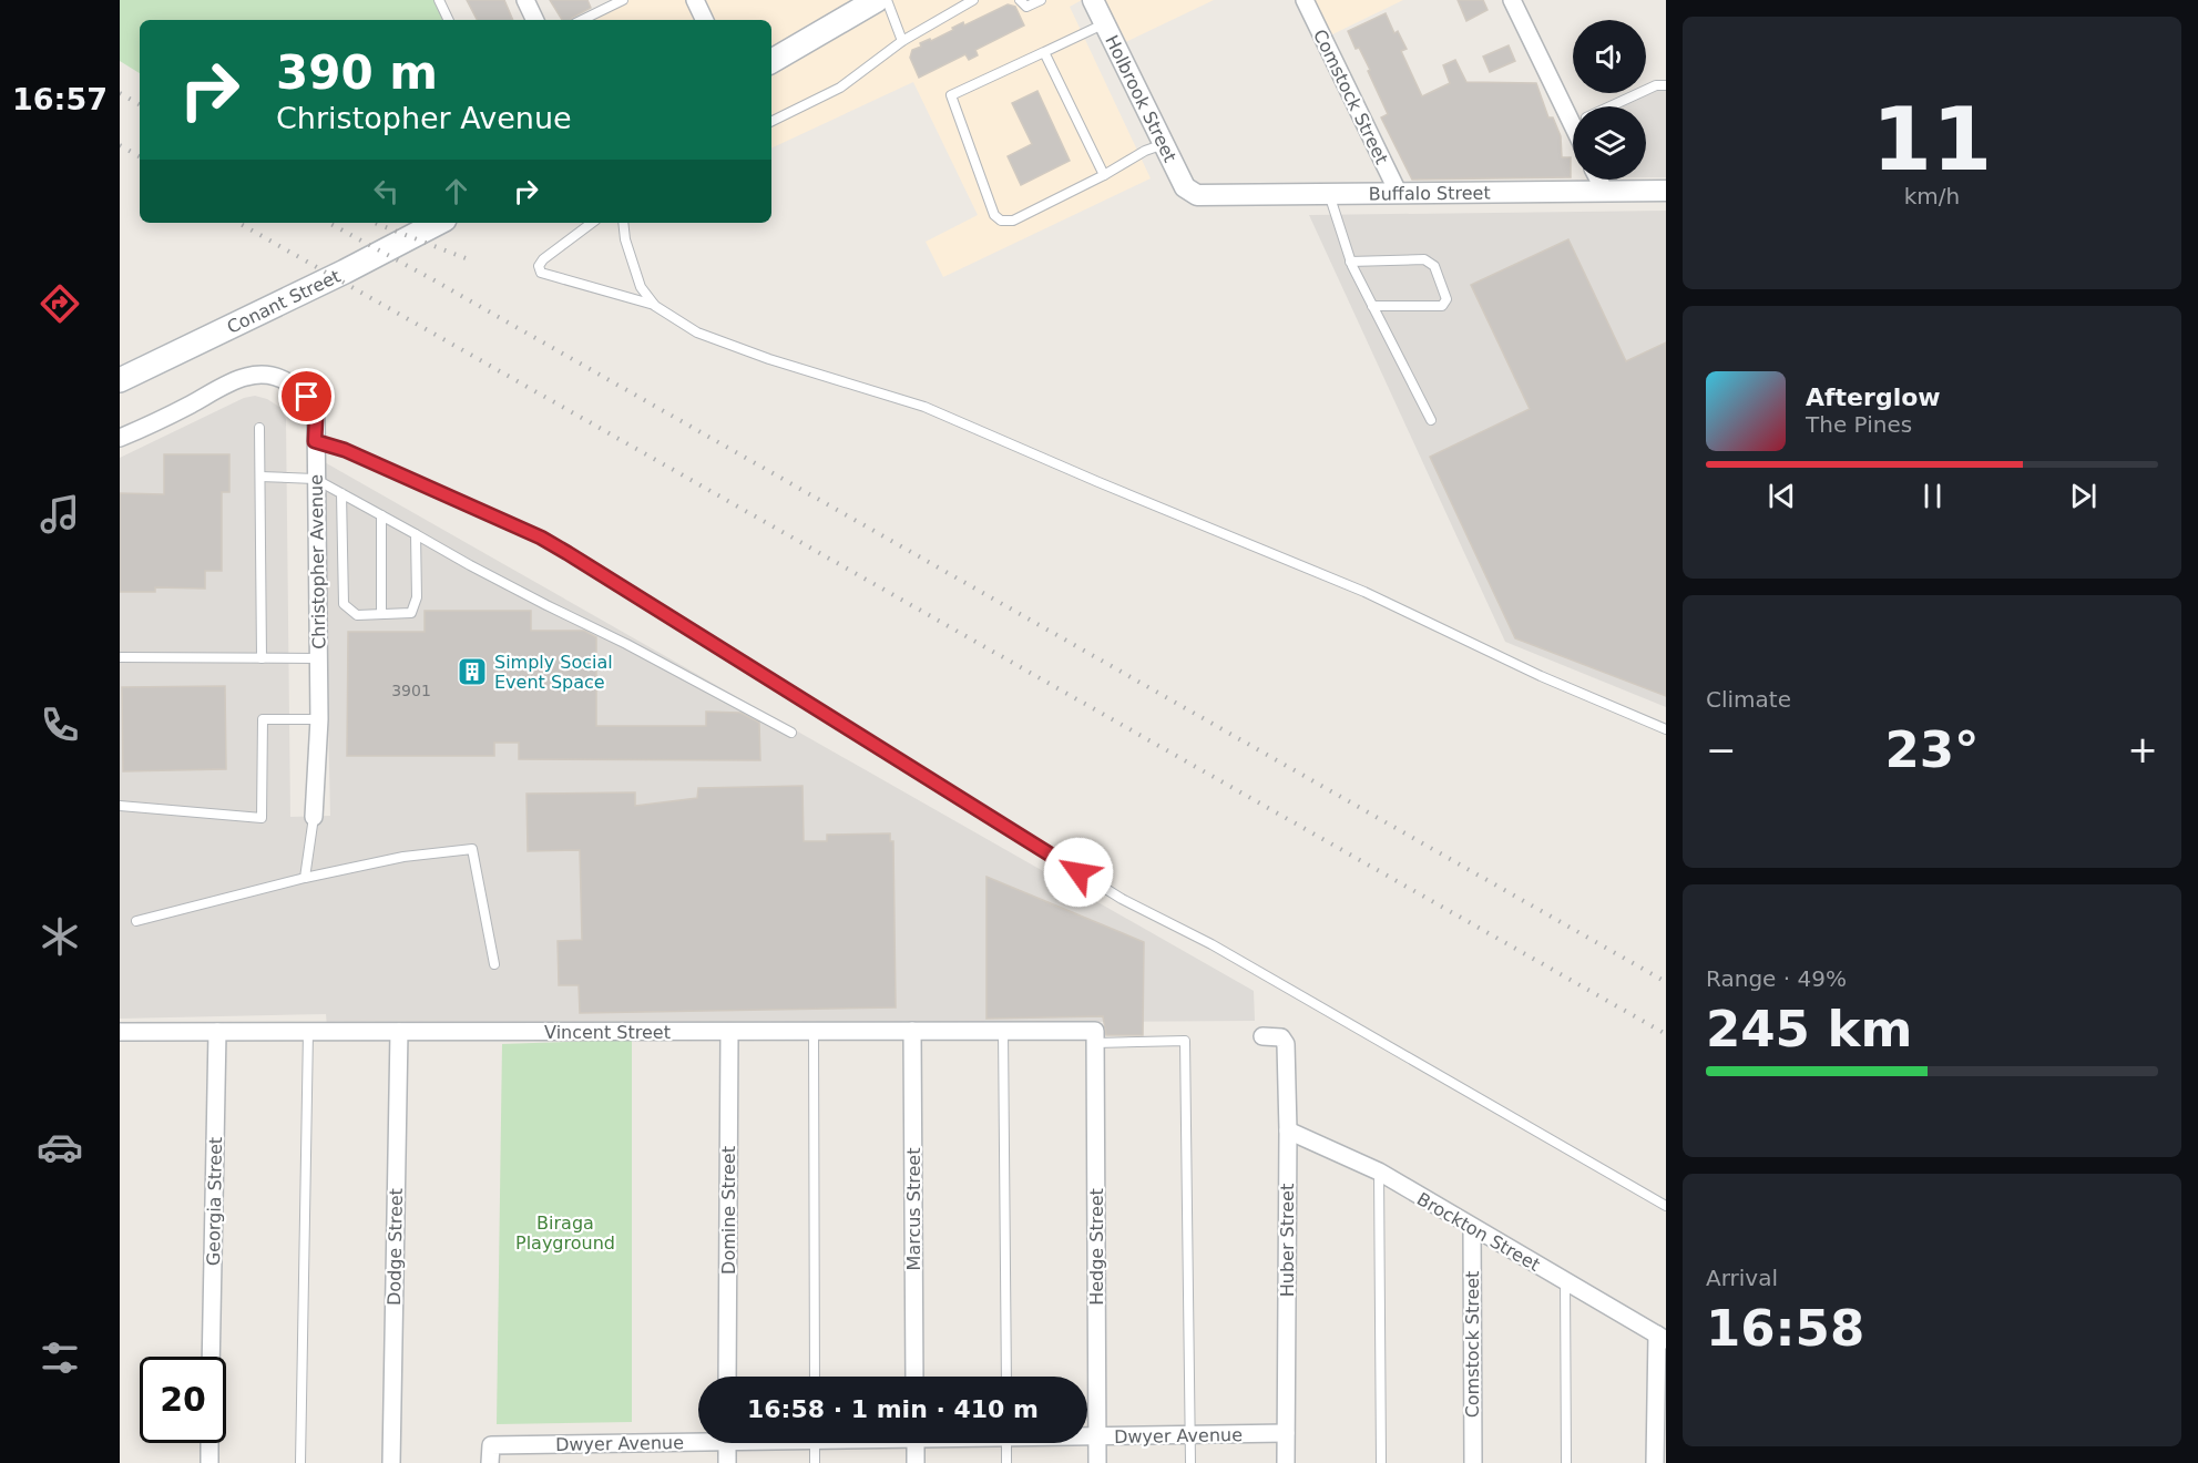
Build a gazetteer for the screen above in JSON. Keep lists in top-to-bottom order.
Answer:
{
  "streets": {
    "main road": ["Conant Street"],
    "street": [
      "Comstock Street",
      "Holbrook Street",
      "Buffalo Street",
      "Christopher Avenue",
      "Vincent Street",
      "Georgia Street",
      "Marcus Street",
      "Domine Street",
      "Brockton Street",
      "Huber Street",
      "Dodge Street",
      "Hedge Street",
      "Dwyer Avenue"
    ]
  },
  "crossings": [
    ["Comstock Street", "Buffalo Street"],
    ["Comstock Street", "Brockton Street"],
    ["Holbrook Street", "Buffalo Street"],
    ["Vincent Street", "Georgia Street"],
    ["Vincent Street", "Marcus Street"],
    ["Vincent Street", "Domine Street"],
    ["Vincent Street", "Dodge Street"],
    ["Vincent Street", "Hedge Street"],
    ["Brockton Street", "Huber Street"],
    ["Huber Street", "Dwyer Avenue"],
    ["Hedge Street", "Dwyer Avenue"]
  ],
  "parks": ["Biraga Playground"],
  "places": {
    "building": ["Simply Social Event Space"]
  },
  "house_numbers": ["3901"],
  "page": {
    "tabs": "16:57",
    "tile": [
      ["11", "km/h"],
      "Climate",
      ["Range · 49%", "245 km"],
      ["Arrival", "16:58"]
    ],
    "turn": ["390 m", "Christopher Avenue"],
    "song": ["Afterglow", "The Pines"],
    "heat": ["−", "23°", "+"],
    "limit": "20",
    "trip": "16:58 · 1 min · 410 m"
  }
}
